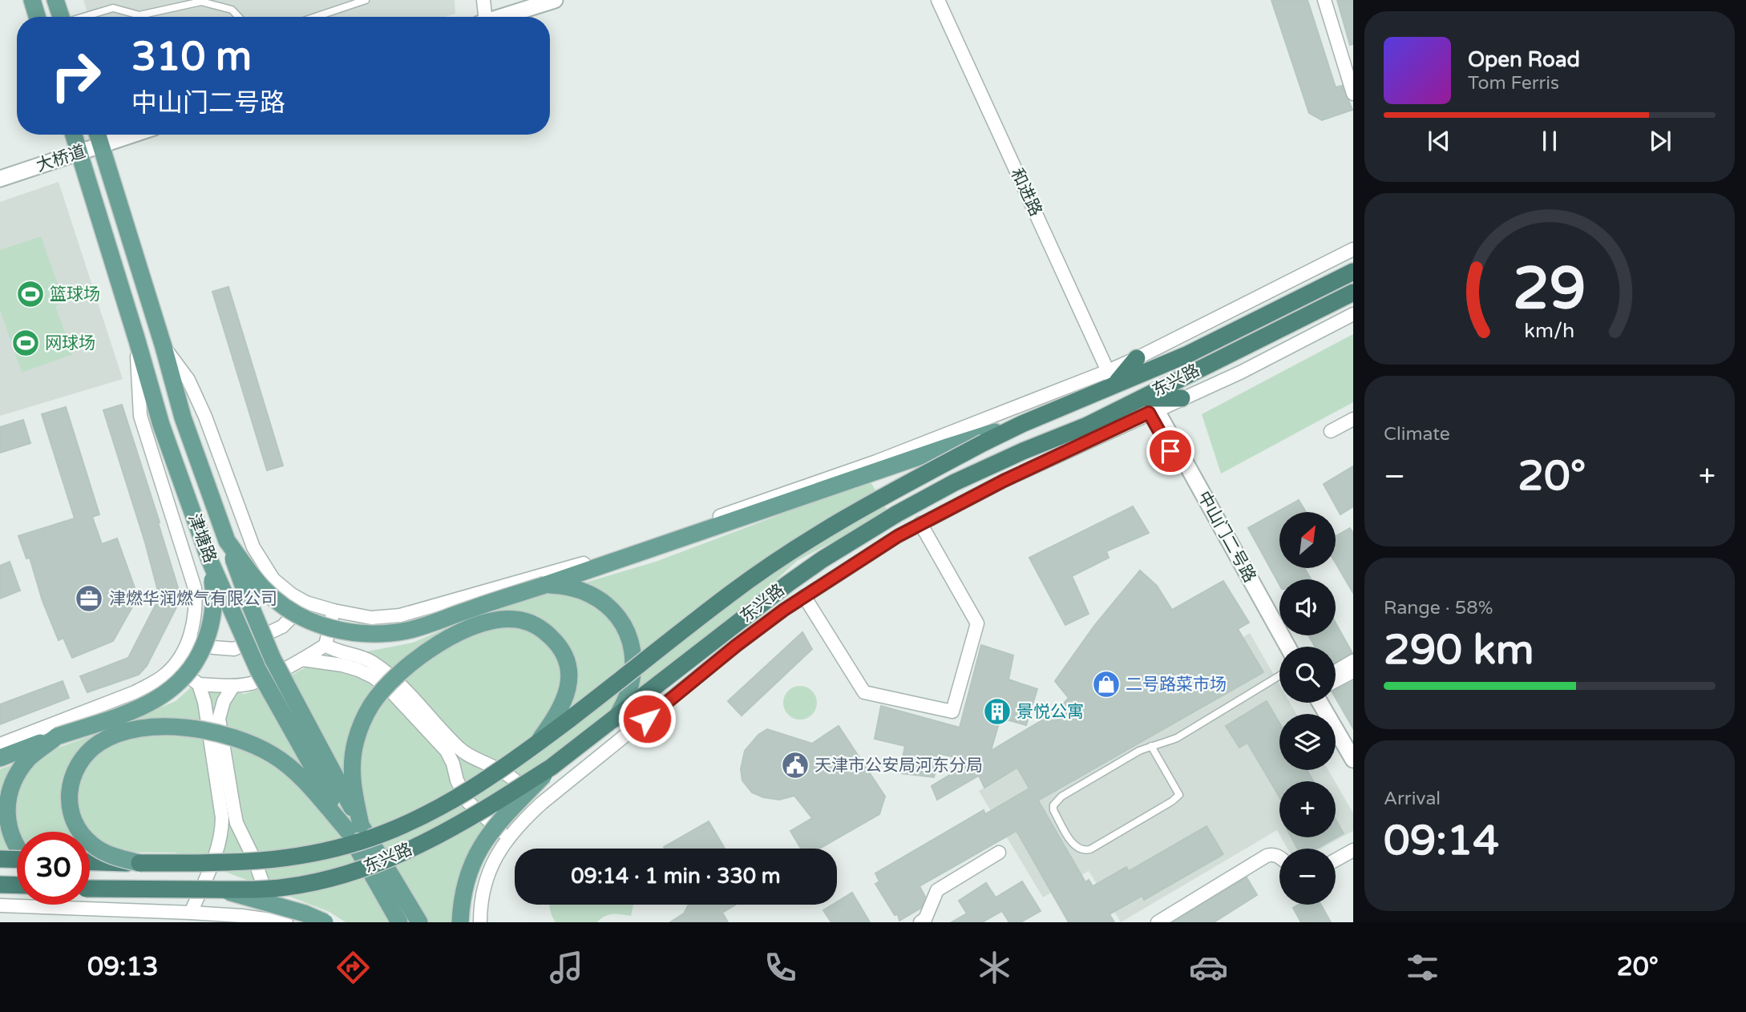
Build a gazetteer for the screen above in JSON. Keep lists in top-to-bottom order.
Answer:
{
  "streets": {
    "highway": ["东兴路"],
    "main road": ["津塘路"],
    "street": ["大桥道", "和进路", "中山门二号路"]
  },
  "crossings": [
    ["大桥道", "津塘路"],
    ["和进路", "东兴路"],
    ["东兴路", "中山门二号路"]
  ],
  "places": {
    "sports": ["篮球场", "网球场"],
    "office": ["津燃华润燃气有限公司"],
    "shop": ["二号路菜市场"],
    "building": ["景悦公寓"],
    "public building": ["天津市公安局河东分局"]
  },
  "north": "top right",
  "page": {
    "turn": ["310 m", "中山门二号路"],
    "song": ["Open Road", "Tom Ferris"],
    "tile": [
      "Climate",
      ["Range · 58%", "290 km"],
      ["Arrival", "09:14"]
    ],
    "heat": ["−", "20°", "+"],
    "map_buttons": ["+", "−"],
    "limit": "30",
    "trip": "09:14 · 1 min · 330 m",
    "tabs": ["09:13", "20°"],
    "gauge": ["29", "km/h"]
  }
}
